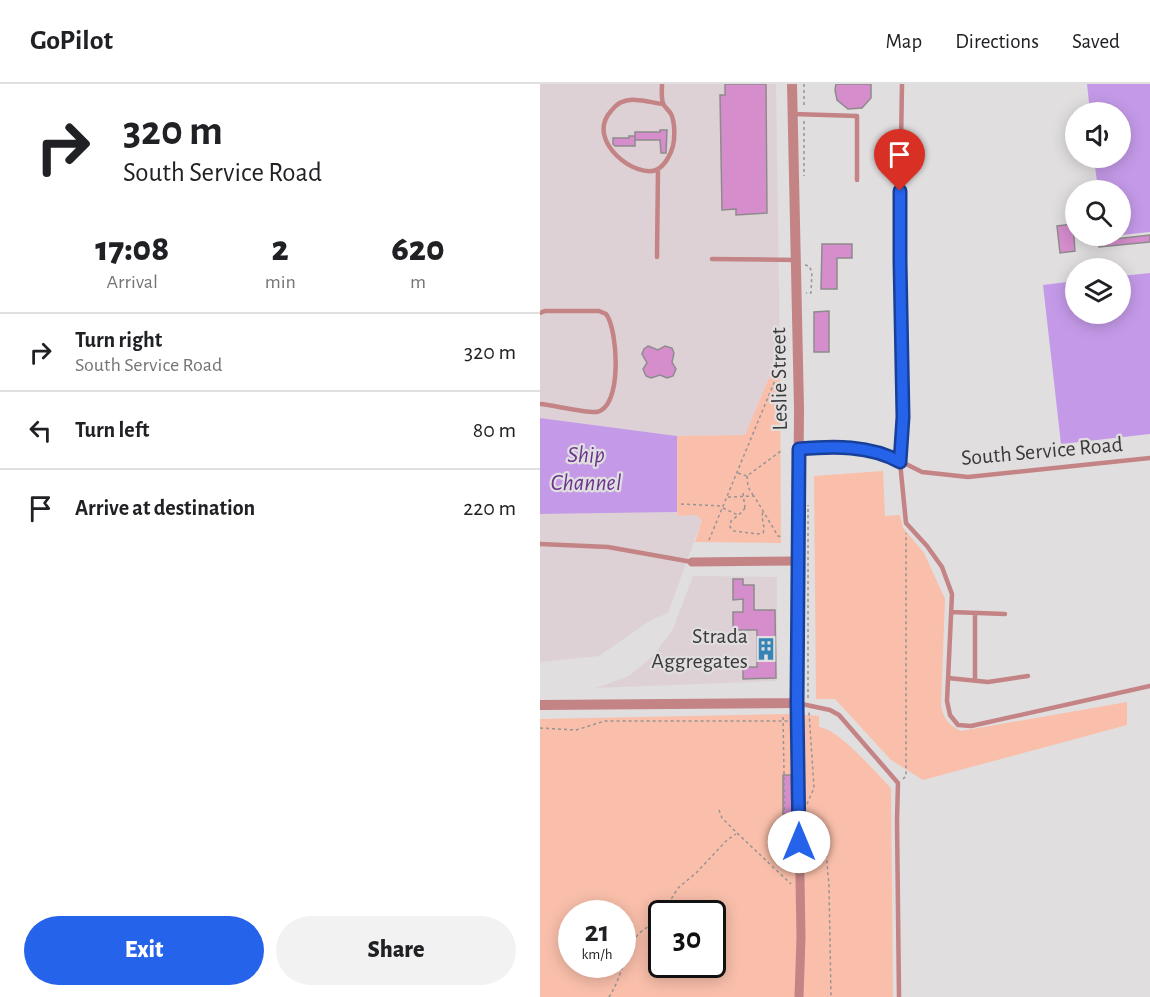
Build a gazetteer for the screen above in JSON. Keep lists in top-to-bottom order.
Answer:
{
  "streets": {
    "street": ["Leslie Street"],
    "lane": ["South Service Road"]
  },
  "crossings": [
    ["Leslie Street", "South Service Road"]
  ],
  "water": ["Ship Channel"],
  "places": {
    "building": ["Strada Aggregates"]
  },
  "page": {
    "header": "GoPilot",
    "nav": ["Map", "Directions", "Saved"],
    "turn": ["320 m", "South Service Road"],
    "eta": [
      "17:08",
      "Arrival",
      "2",
      "min",
      "620",
      "m"
    ],
    "list": [
      {
        "name": "Turn right",
        "note": "South Service Road",
        "value": "320 m"
      },
      {
        "name": "Turn left",
        "value": "80 m"
      },
      {
        "name": "Arrive at destination",
        "value": "220 m"
      }
    ],
    "speed": "21 km/h",
    "limit": "30",
    "buttons": ["Exit", "Share"]
  }
}
